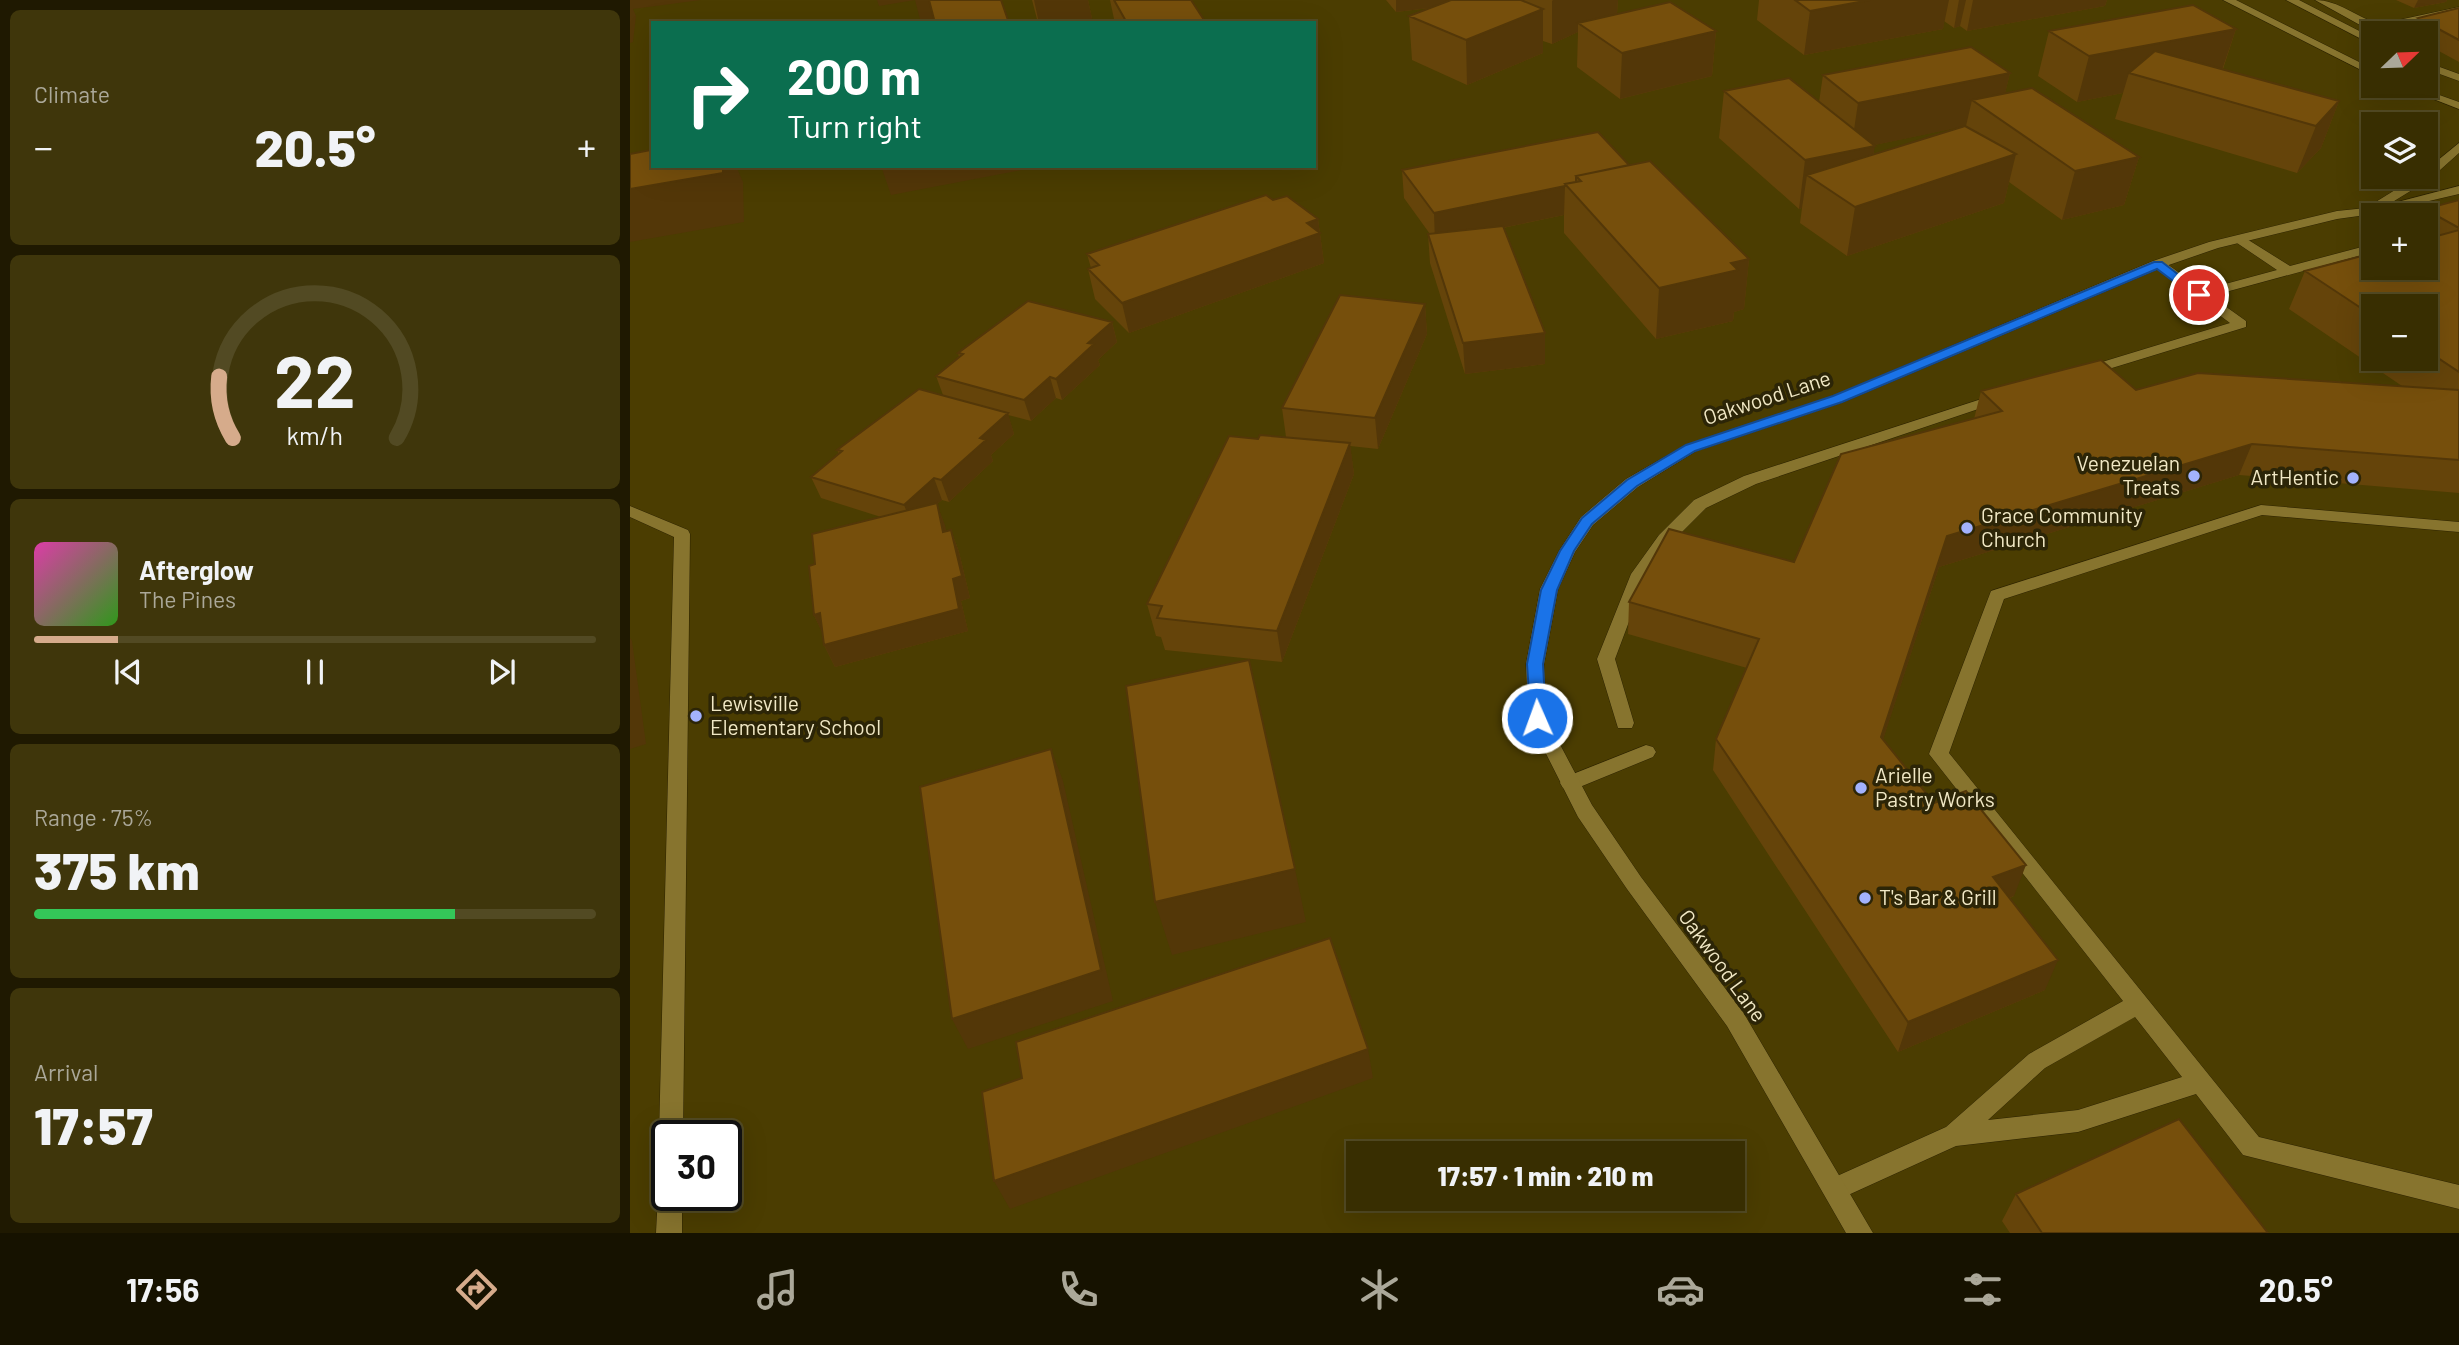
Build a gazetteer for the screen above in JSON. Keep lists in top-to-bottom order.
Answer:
{
  "streets": {
    "street": ["Oakwood Lane"]
  },
  "places": [
    "Venezuelan Treats",
    "ArtHentic",
    "Grace Community Church",
    "Lewisville Elementary School",
    "Arielle Pastry Works",
    "T's Bar & Grill"
  ],
  "north": "top right",
  "page": {
    "tile": [
      "Climate",
      ["Range · 75%", "375 km"],
      ["Arrival", "17:57"]
    ],
    "map_buttons": ["+", "−"],
    "turn": ["200 m", "Turn right"],
    "heat": ["−", "20.5°", "+"],
    "song": ["Afterglow", "The Pines"],
    "limit": "30",
    "trip": "17:57 · 1 min · 210 m",
    "tabs": ["17:56", "20.5°"],
    "gauge": ["22", "km/h"]
  }
}
